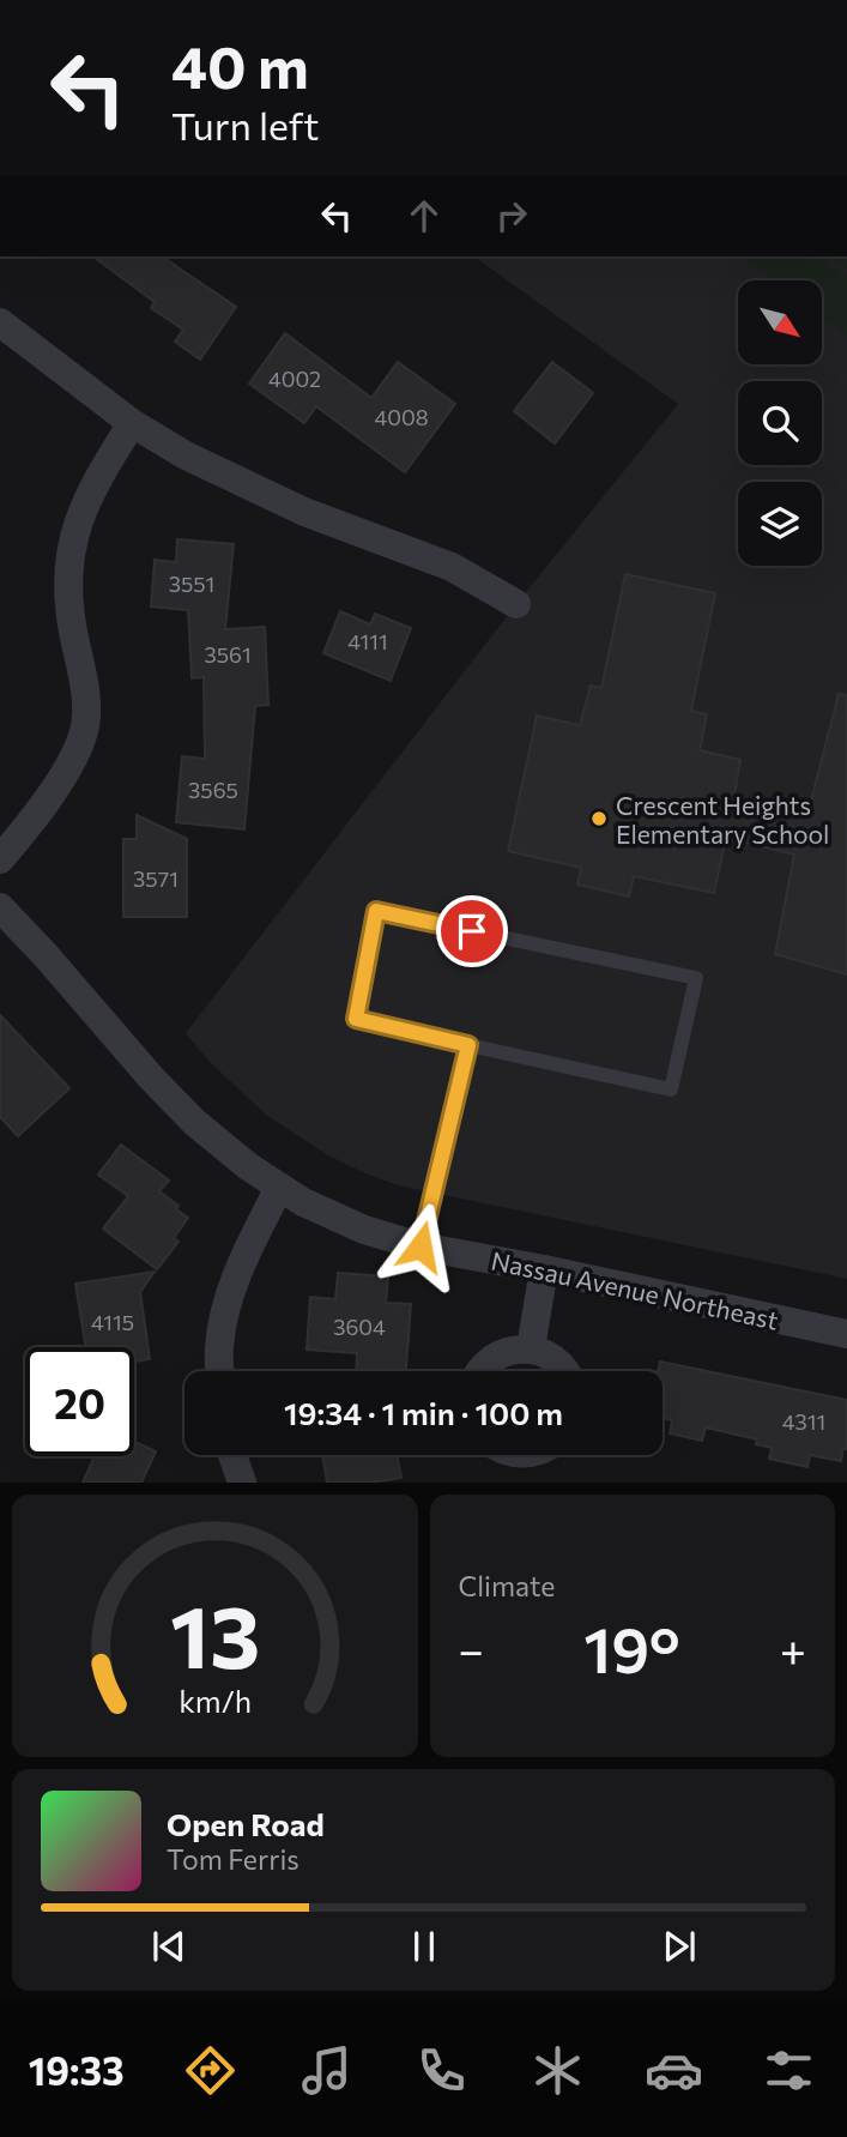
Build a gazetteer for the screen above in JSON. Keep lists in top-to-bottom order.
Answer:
{
  "streets": {
    "street": ["Nassau Avenue Northeast"]
  },
  "places": ["Crescent Heights Elementary School"],
  "house_numbers": [
    "4002",
    "4008",
    "3551",
    "4111",
    "3561",
    "3565",
    "3571",
    "4115",
    "3604",
    "4311"
  ],
  "north": "bottom right",
  "page": {
    "turn": ["40 m", "Turn left"],
    "limit": "20",
    "trip": "19:34 · 1 min · 100 m",
    "tile": "Climate",
    "heat": ["−", "19°", "+"],
    "song": ["Open Road", "Tom Ferris"],
    "tabs": "19:33",
    "gauge": ["13", "km/h"]
  }
}
